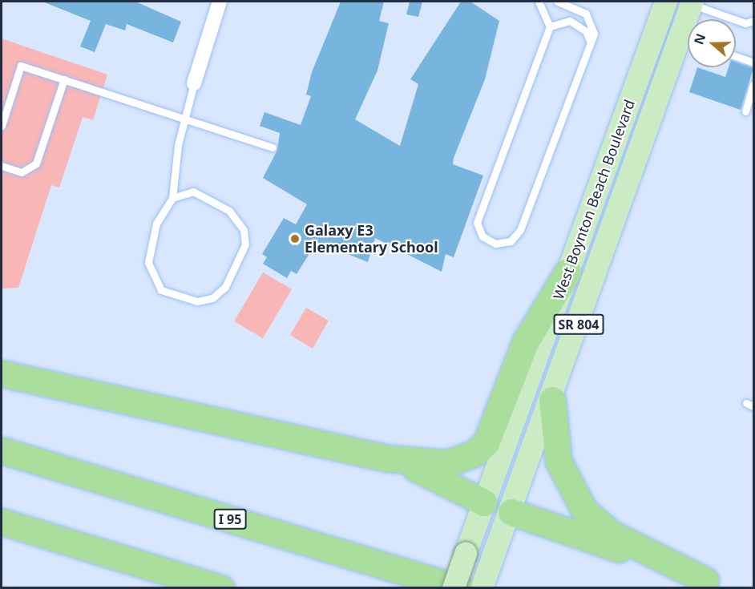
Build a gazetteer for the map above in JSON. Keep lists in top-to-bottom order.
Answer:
{
  "streets": {
    "highway": ["I 95"],
    "main road": ["West Boynton Beach Boulevard", "SR 804"]
  },
  "places": ["Galaxy E3 Elementary School"],
  "north": "left"
}
